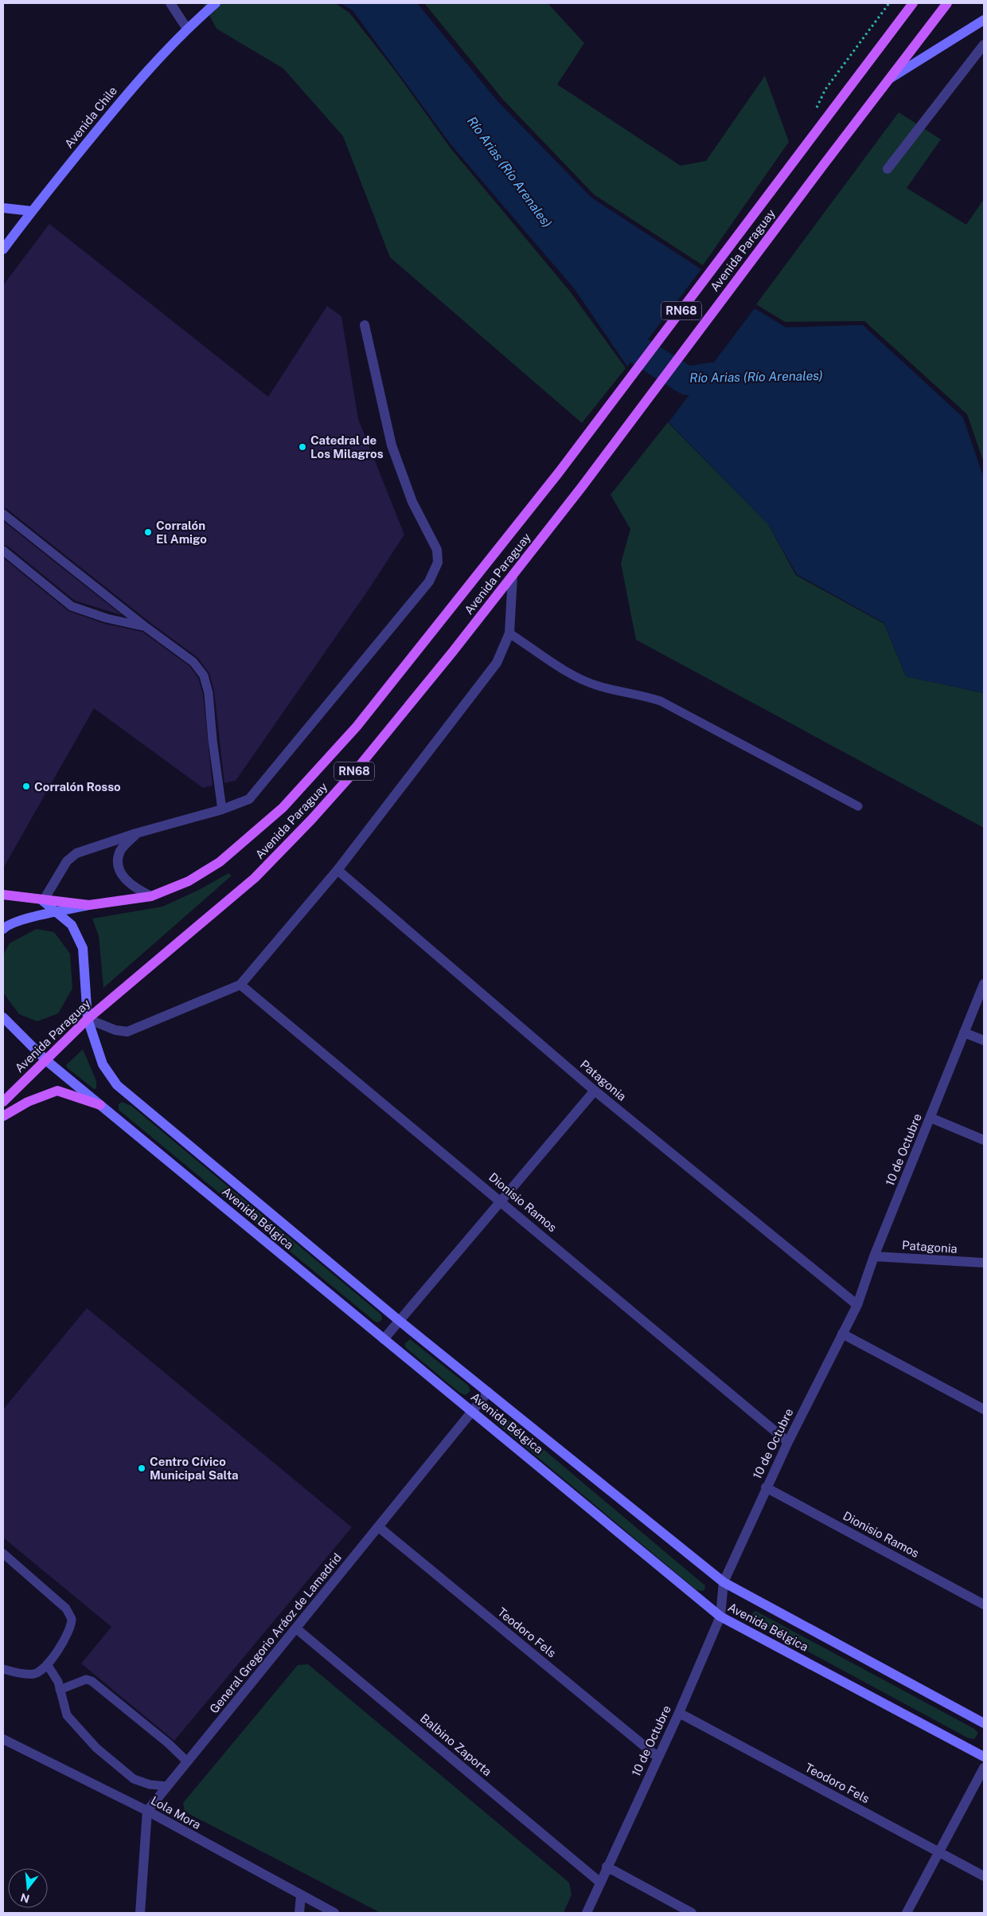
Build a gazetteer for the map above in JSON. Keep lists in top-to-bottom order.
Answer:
{
  "streets": {
    "main road": [
      "Avenida Chile",
      "Avenida Paraguay",
      "RN68",
      "Avenida Bélgica"
    ],
    "street": [
      "Patagonia",
      "10 de Octubre",
      "Dionisio Ramos",
      "Teodoro Fels",
      "General Gregorio Aráoz de Lamadrid",
      "Balbino Zaporta",
      "Lola Mora"
    ]
  },
  "crossings": [
    ["Avenida Paraguay", "Avenida Bélgica"],
    ["Patagonia", "10 de Octubre"],
    ["10 de Octubre", "Dionisio Ramos"],
    ["10 de Octubre", "Avenida Bélgica"],
    ["10 de Octubre", "Teodoro Fels"],
    ["10 de Octubre", "Balbino Zaporta"],
    ["Avenida Bélgica", "General Gregorio Aráoz de Lamadrid"],
    ["Teodoro Fels", "General Gregorio Aráoz de Lamadrid"],
    ["General Gregorio Aráoz de Lamadrid", "Balbino Zaporta"],
    ["General Gregorio Aráoz de Lamadrid", "Lola Mora"]
  ],
  "water": ["Río Arias (Río Arenales)"],
  "places": [
    "Catedral de Los Milagros",
    "Corralón El Amigo",
    "Corralón Rosso",
    "Centro Cívico Municipal Salta"
  ],
  "north": "bottom"
}
